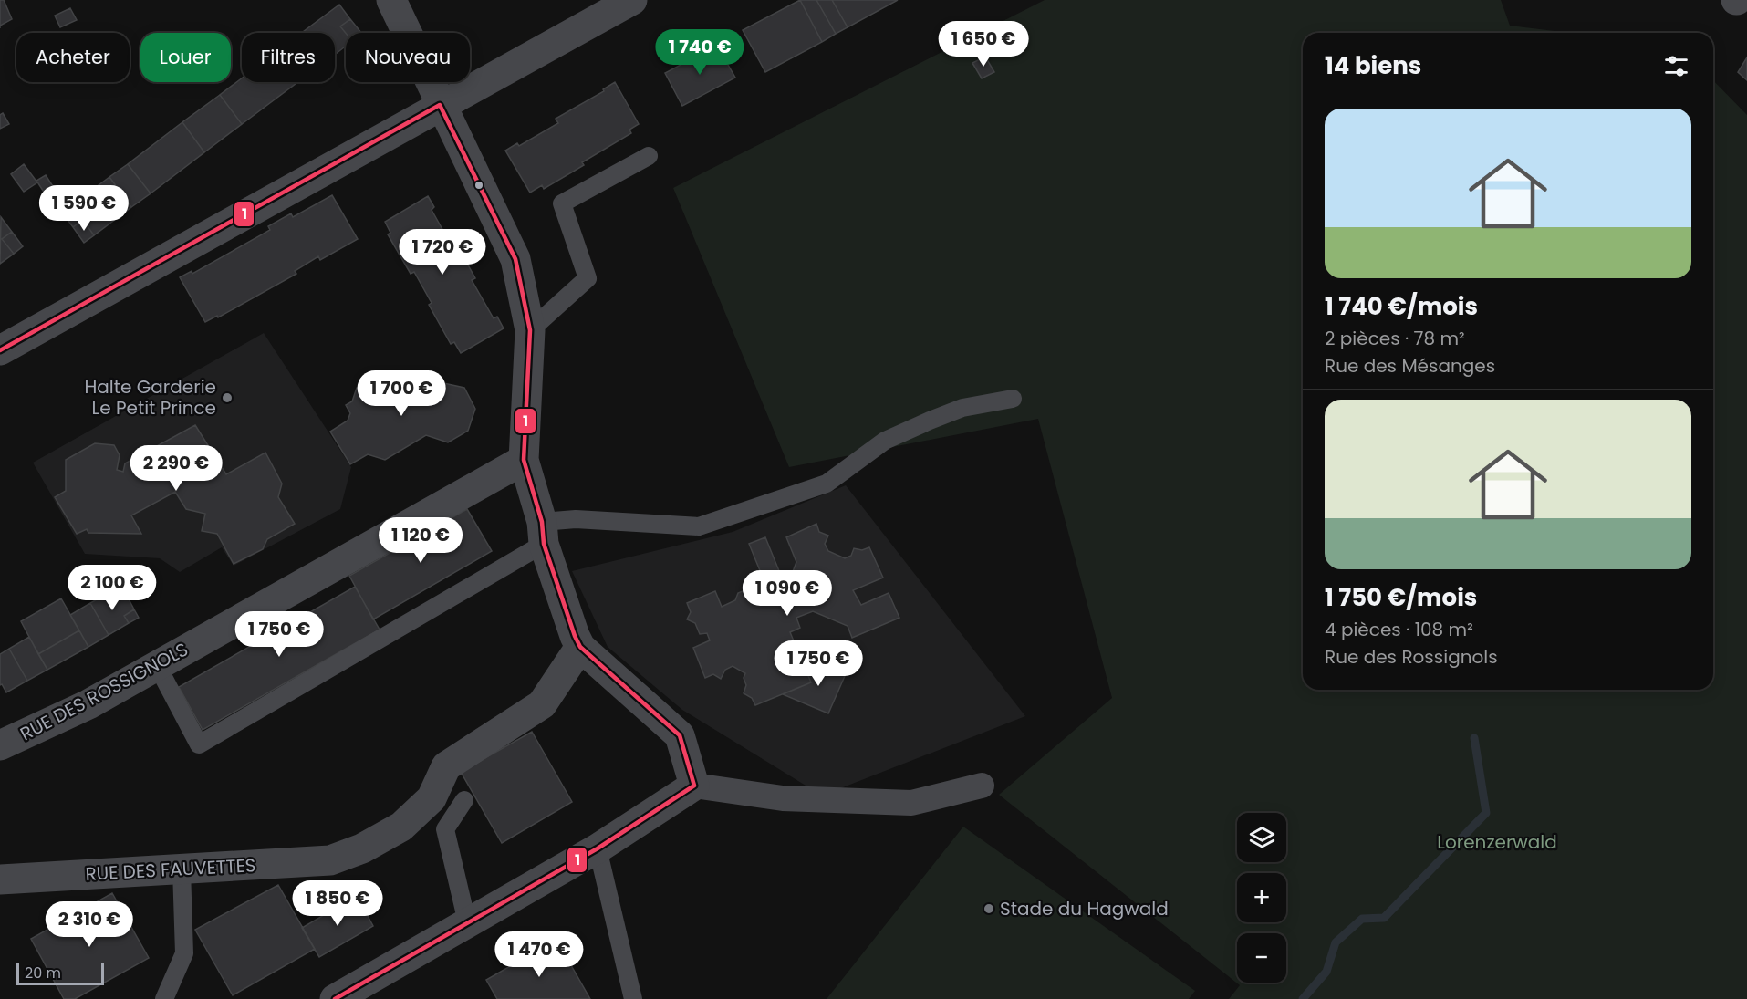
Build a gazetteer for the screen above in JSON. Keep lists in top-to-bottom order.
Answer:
{
  "streets": {
    "street": ["RUE DES ROSSIGNOLS", "RUE DES FAUVETTES"]
  },
  "parks": ["Lorenzerwald"],
  "places": ["Halte Garderie Le Petit Prince", "Stade du Hagwald"],
  "lines": ["transit line 1"],
  "scale_bar": "20 m",
  "page": {
    "price": [
      "1 650 €",
      "1 740 €",
      "1 590 €",
      "1 720 €",
      "1 700 €",
      "2 290 €",
      "1 120 €",
      "2 100 €",
      "1 090 €",
      "1 750 €",
      "1 750 €",
      "1 850 €",
      "2 310 €",
      "1 470 €"
    ],
    "chip": [
      "Acheter",
      "Louer",
      "Filtres",
      "Nouveau"
    ],
    "heading": "14 biens",
    "list": [
      {
        "name": "1 740 €/mois",
        "note": "2 pièces · 78 m² · Rue des Mésanges"
      },
      {
        "name": "1 750 €/mois",
        "note": "4 pièces · 108 m² · Rue des Rossignols"
      }
    ],
    "map_buttons": ["+", "−"],
    "scale": "20 m"
  }
}
